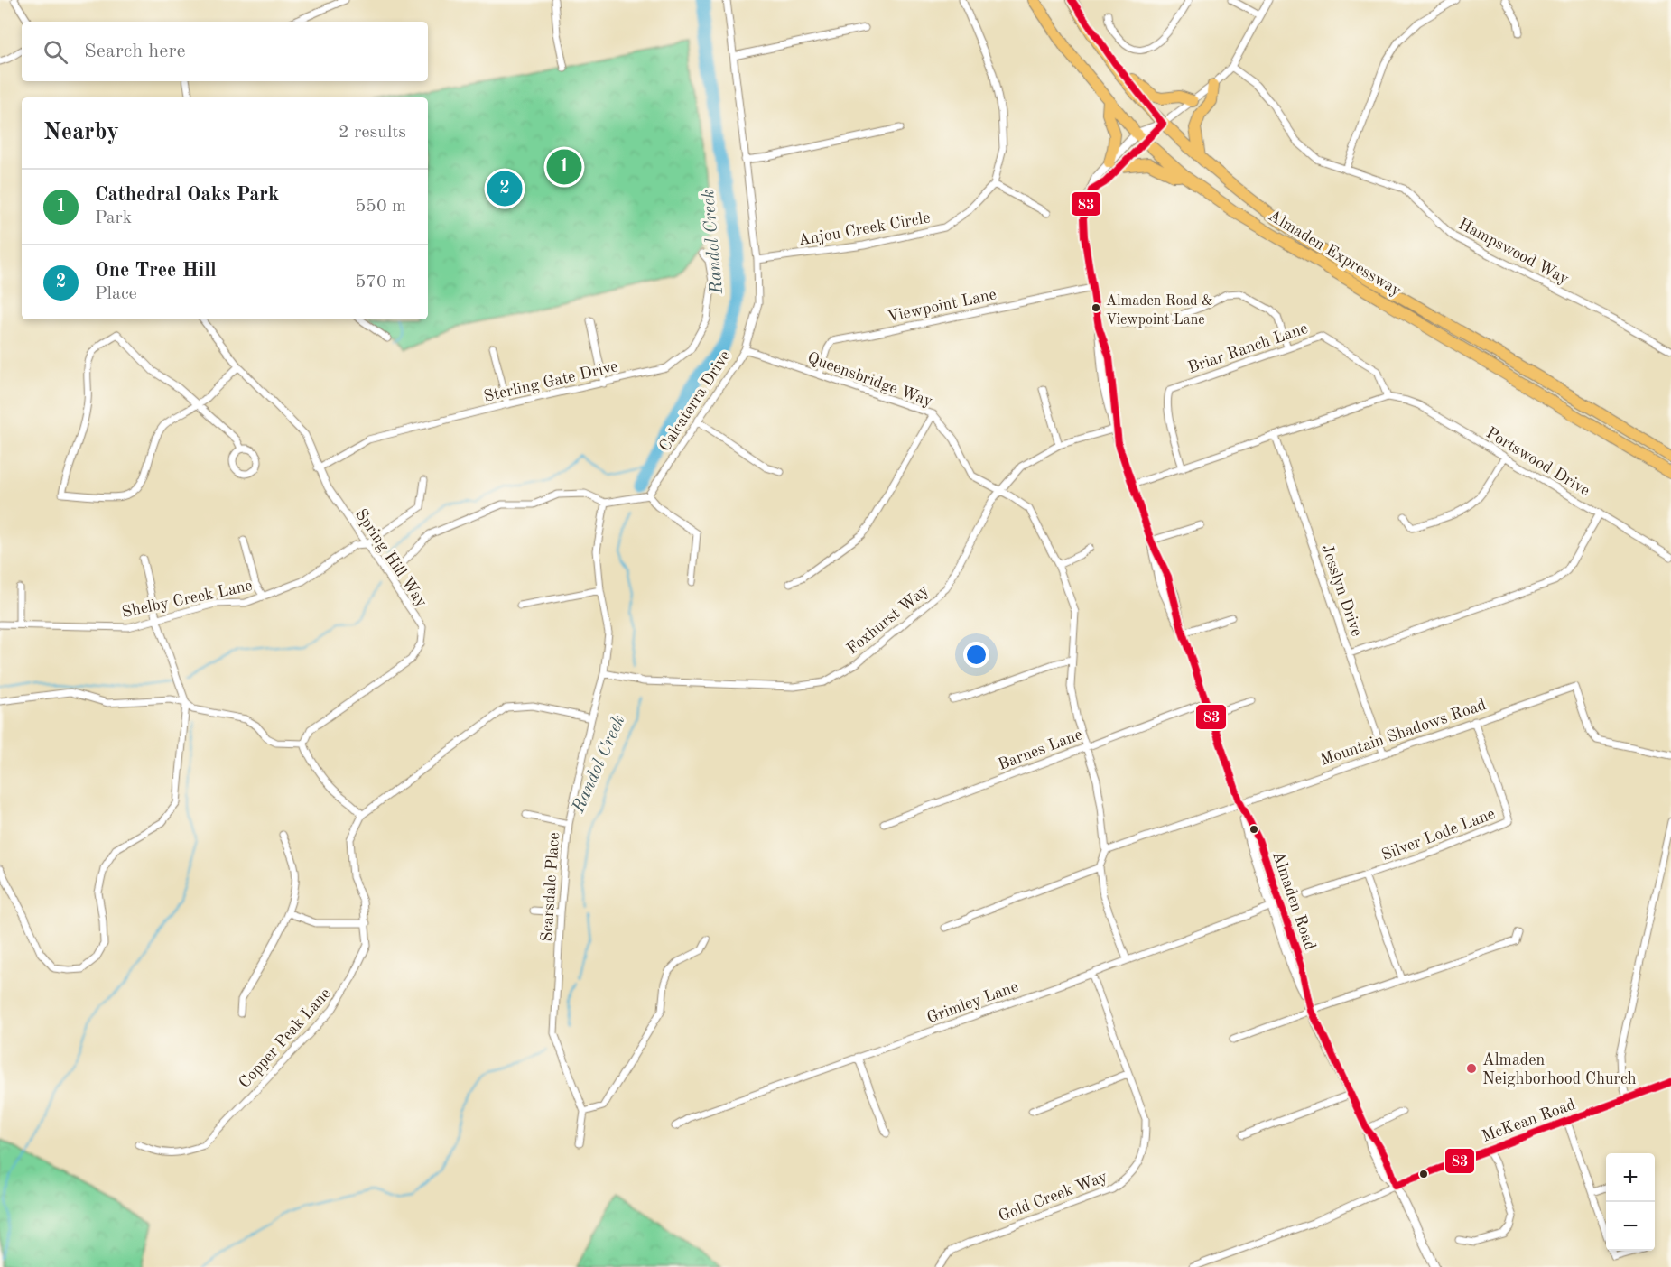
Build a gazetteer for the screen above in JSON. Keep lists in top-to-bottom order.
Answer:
{
  "streets": {
    "main road": ["Almaden Expressway"],
    "street": [
      "Anjou Creek Circle",
      "Hampswood Way",
      "Viewpoint Lane",
      "Briar Ranch Lane",
      "Queensbridge Way",
      "Sterling Gate Drive",
      "Calcaterra Drive",
      "Portswood Drive",
      "Spring Hill Way",
      "Josslyn Drive",
      "Shelby Creek Lane",
      "Foxhurst Way",
      "Mountain Shadows Road",
      "Barnes Lane",
      "Silver Lode Lane",
      "Scarsdale Place",
      "Almaden Road",
      "Grimley Lane",
      "Copper Peak Lane",
      "McKean Road",
      "Gold Creek Way"
    ]
  },
  "crossings": [
    ["Anjou Creek Circle", "Calcaterra Drive"],
    ["Almaden Expressway", "Almaden Road"],
    ["Viewpoint Lane", "Queensbridge Way"],
    ["Viewpoint Lane", "Almaden Road"],
    ["Briar Ranch Lane", "Portswood Drive"],
    ["Queensbridge Way", "Calcaterra Drive"],
    ["Queensbridge Way", "Foxhurst Way"],
    ["Queensbridge Way", "Mountain Shadows Road"],
    ["Queensbridge Way", "Barnes Lane"],
    ["Queensbridge Way", "Grimley Lane"],
    ["Sterling Gate Drive", "Spring Hill Way"],
    ["Spring Hill Way", "Shelby Creek Lane"],
    ["Josslyn Drive", "Mountain Shadows Road"],
    ["Foxhurst Way", "Scarsdale Place"],
    ["Foxhurst Way", "Almaden Road"],
    ["Mountain Shadows Road", "Silver Lode Lane"],
    ["Mountain Shadows Road", "Almaden Road"],
    ["Barnes Lane", "Almaden Road"],
    ["Scarsdale Place", "Copper Peak Lane"],
    ["Almaden Road", "Grimley Lane"],
    ["Almaden Road", "McKean Road"],
    ["Grimley Lane", "Gold Creek Way"]
  ],
  "water": ["Randol Creek"],
  "places": ["Almaden Road & Viewpoint Lane", "Almaden Neighborhood Church"],
  "lines": ["transit line 83"],
  "page": {
    "search": "Search here",
    "heading": ["Nearby", "2 results"],
    "pins": ["1", "2"],
    "list": [
      {
        "mark": "1",
        "name": "Cathedral Oaks Park",
        "note": "Park",
        "value": "550 m"
      },
      {
        "mark": "2",
        "name": "One Tree Hill",
        "note": "Place",
        "value": "570 m"
      }
    ],
    "map_buttons": ["+", "−"]
  }
}
